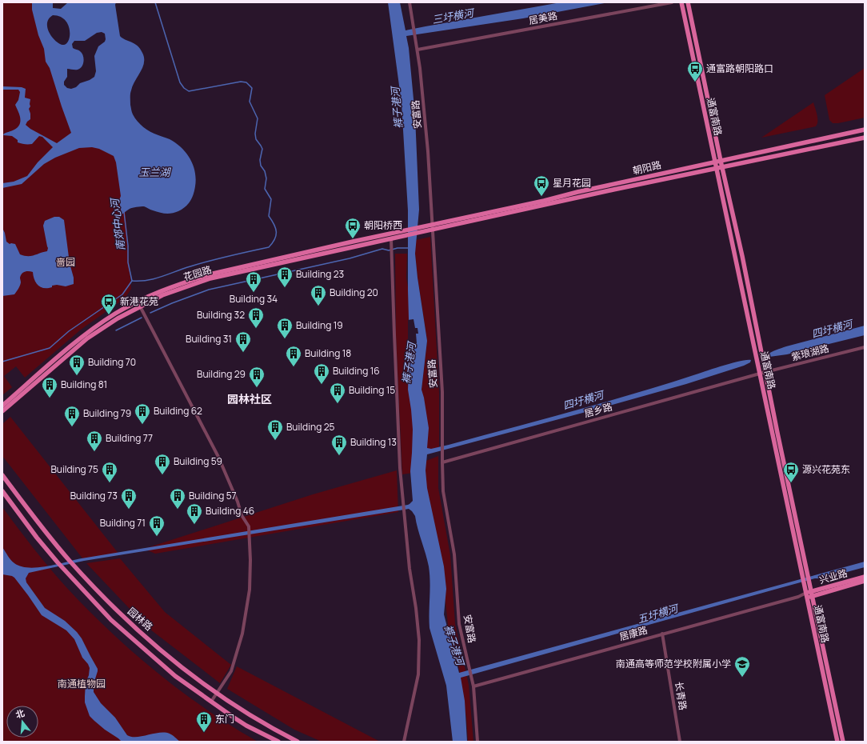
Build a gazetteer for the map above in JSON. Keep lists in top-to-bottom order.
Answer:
{
  "streets": {
    "main road": [
      "通富南路",
      "朝阳路",
      "花园路",
      "兴业路",
      "园林路"
    ],
    "street": [
      "居美路",
      "安富路",
      "紫琅湖路",
      "居乡路",
      "居康路",
      "长青路"
    ]
  },
  "crossings": [
    ["居美路", "安富路"],
    ["安富路", "朝阳路"],
    ["安富路", "花园路"],
    ["安富路", "居乡路"],
    ["安富路", "居康路"],
    ["通富南路", "朝阳路"],
    ["通富南路", "紫琅湖路"],
    ["通富南路", "居乡路"],
    ["通富南路", "兴业路"],
    ["通富南路", "居康路"],
    ["朝阳路", "花园路"],
    ["紫琅湖路", "居乡路"],
    ["兴业路", "居康路"],
    ["居康路", "长青路"]
  ],
  "districts": ["园林社区"],
  "water": [
    "三圩横河",
    "裤子港河",
    "玉兰湖",
    "南郊中心河",
    "四圩横河",
    "五圩横河"
  ],
  "parks": ["啬园", "南通植物园"],
  "places": {
    "bus stop": [
      "通富路朝阳路口",
      "星月花园",
      "朝阳桥西",
      "新港花苑",
      "源兴花苑东"
    ],
    "building": [
      "Building 23",
      "Building 34",
      "Building 20",
      "Building 32",
      "Building 19",
      "Building 31",
      "Building 18",
      "Building 70",
      "Building 16",
      "Building 29",
      "Building 81",
      "Building 15",
      "Building 62",
      "Building 79",
      "Building 25",
      "Building 77",
      "Building 13",
      "Building 59",
      "Building 75",
      "Building 73",
      "Building 57",
      "Building 46",
      "Building 71",
      "东门"
    ],
    "school or university": ["南通高等师范学校附属小学"]
  },
  "north": "top"
}
